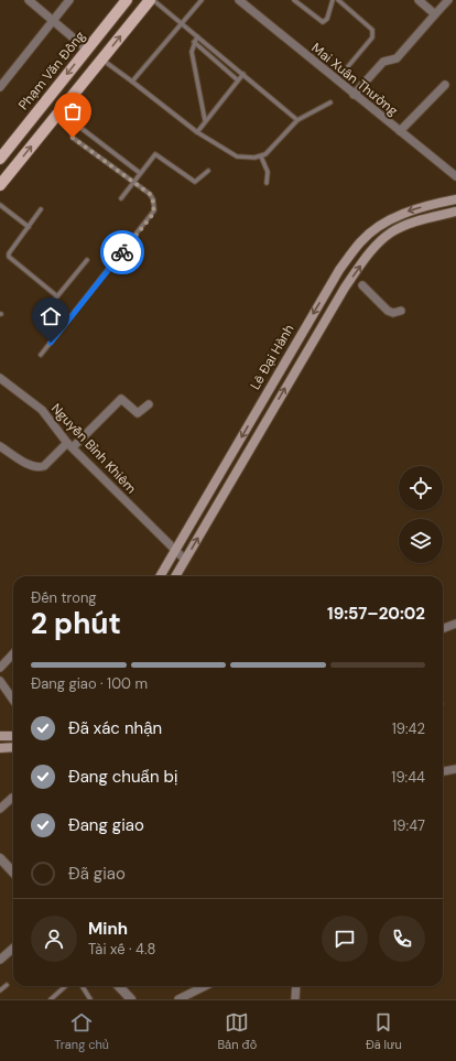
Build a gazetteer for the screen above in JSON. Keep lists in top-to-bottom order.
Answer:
{
  "streets": {
    "main road": ["Phạm Văn Đồng", "Lê Đại Hành"],
    "street": ["Mai Xuân Thưởng", "Nguyễn Bỉnh Khiêm"]
  },
  "crossings": [
    ["Lê Đại Hành", "Nguyễn Bỉnh Khiêm"]
  ],
  "page": {
    "heading": ["2 phút", "Đến trong", "19:57–20:02"],
    "panel": ["Minh", "Tài xế · 4.8"],
    "bar": "Đang giao · 100 m",
    "list": [
      ["Đã xác nhận", "19:42"],
      ["Đang chuẩn bị", "19:44"],
      ["Đang giao", "19:47"],
      "Đã giao"
    ],
    "tabs": ["Trang chủ", "Bản đồ", "Đã lưu"]
  }
}
